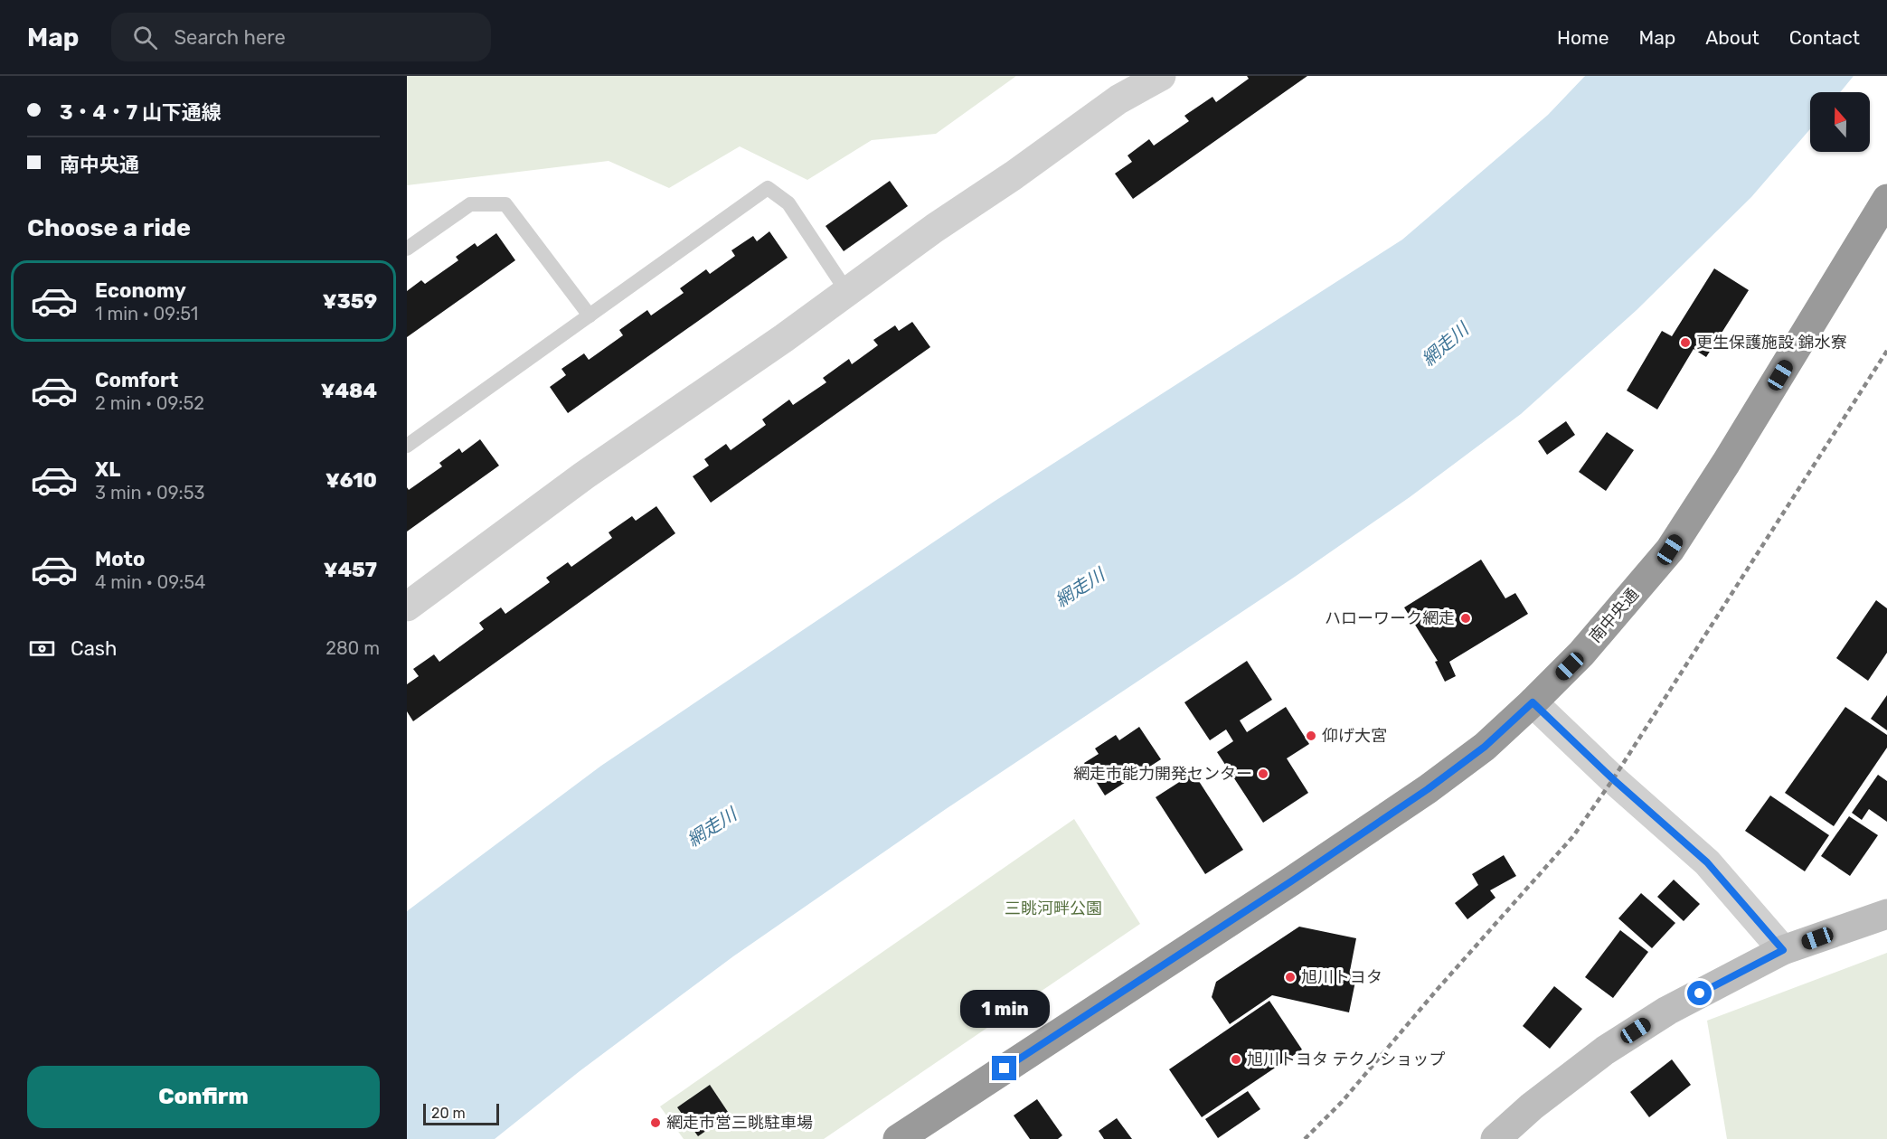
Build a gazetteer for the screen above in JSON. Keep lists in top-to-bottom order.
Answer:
{
  "streets": {
    "highway": ["南中央通"]
  },
  "water": ["網走川"],
  "parks": ["三眺河畔公園"],
  "places": [
    "更生保護施設 錦水寮",
    "ハローワーク網走",
    "仰げ大宮",
    "網走市能力開発センター",
    "旭川トヨタ",
    "旭川トヨタ テクノショップ",
    "網走市営三眺駐車場"
  ],
  "scale_bar": "20 m",
  "north": "top",
  "page": {
    "header": "Map",
    "search": "Search here",
    "nav": [
      "Home",
      "Map",
      "About",
      "Contact"
    ],
    "banner": ["3・4・7 山下通線", "南中央通"],
    "heading": "Choose a ride",
    "list": [
      {
        "name": "Economy",
        "note": "1 min · 09:51",
        "value": "¥359"
      },
      {
        "name": "Comfort",
        "note": "2 min · 09:52",
        "value": "¥484"
      },
      {
        "name": "XL",
        "note": "3 min · 09:53",
        "value": "¥610"
      },
      {
        "name": "Moto",
        "note": "4 min · 09:54",
        "value": "¥457"
      }
    ],
    "pay": ["Cash", "280 m"],
    "bubble": "1 min",
    "buttons": "Confirm",
    "scale": "20 m"
  }
}
